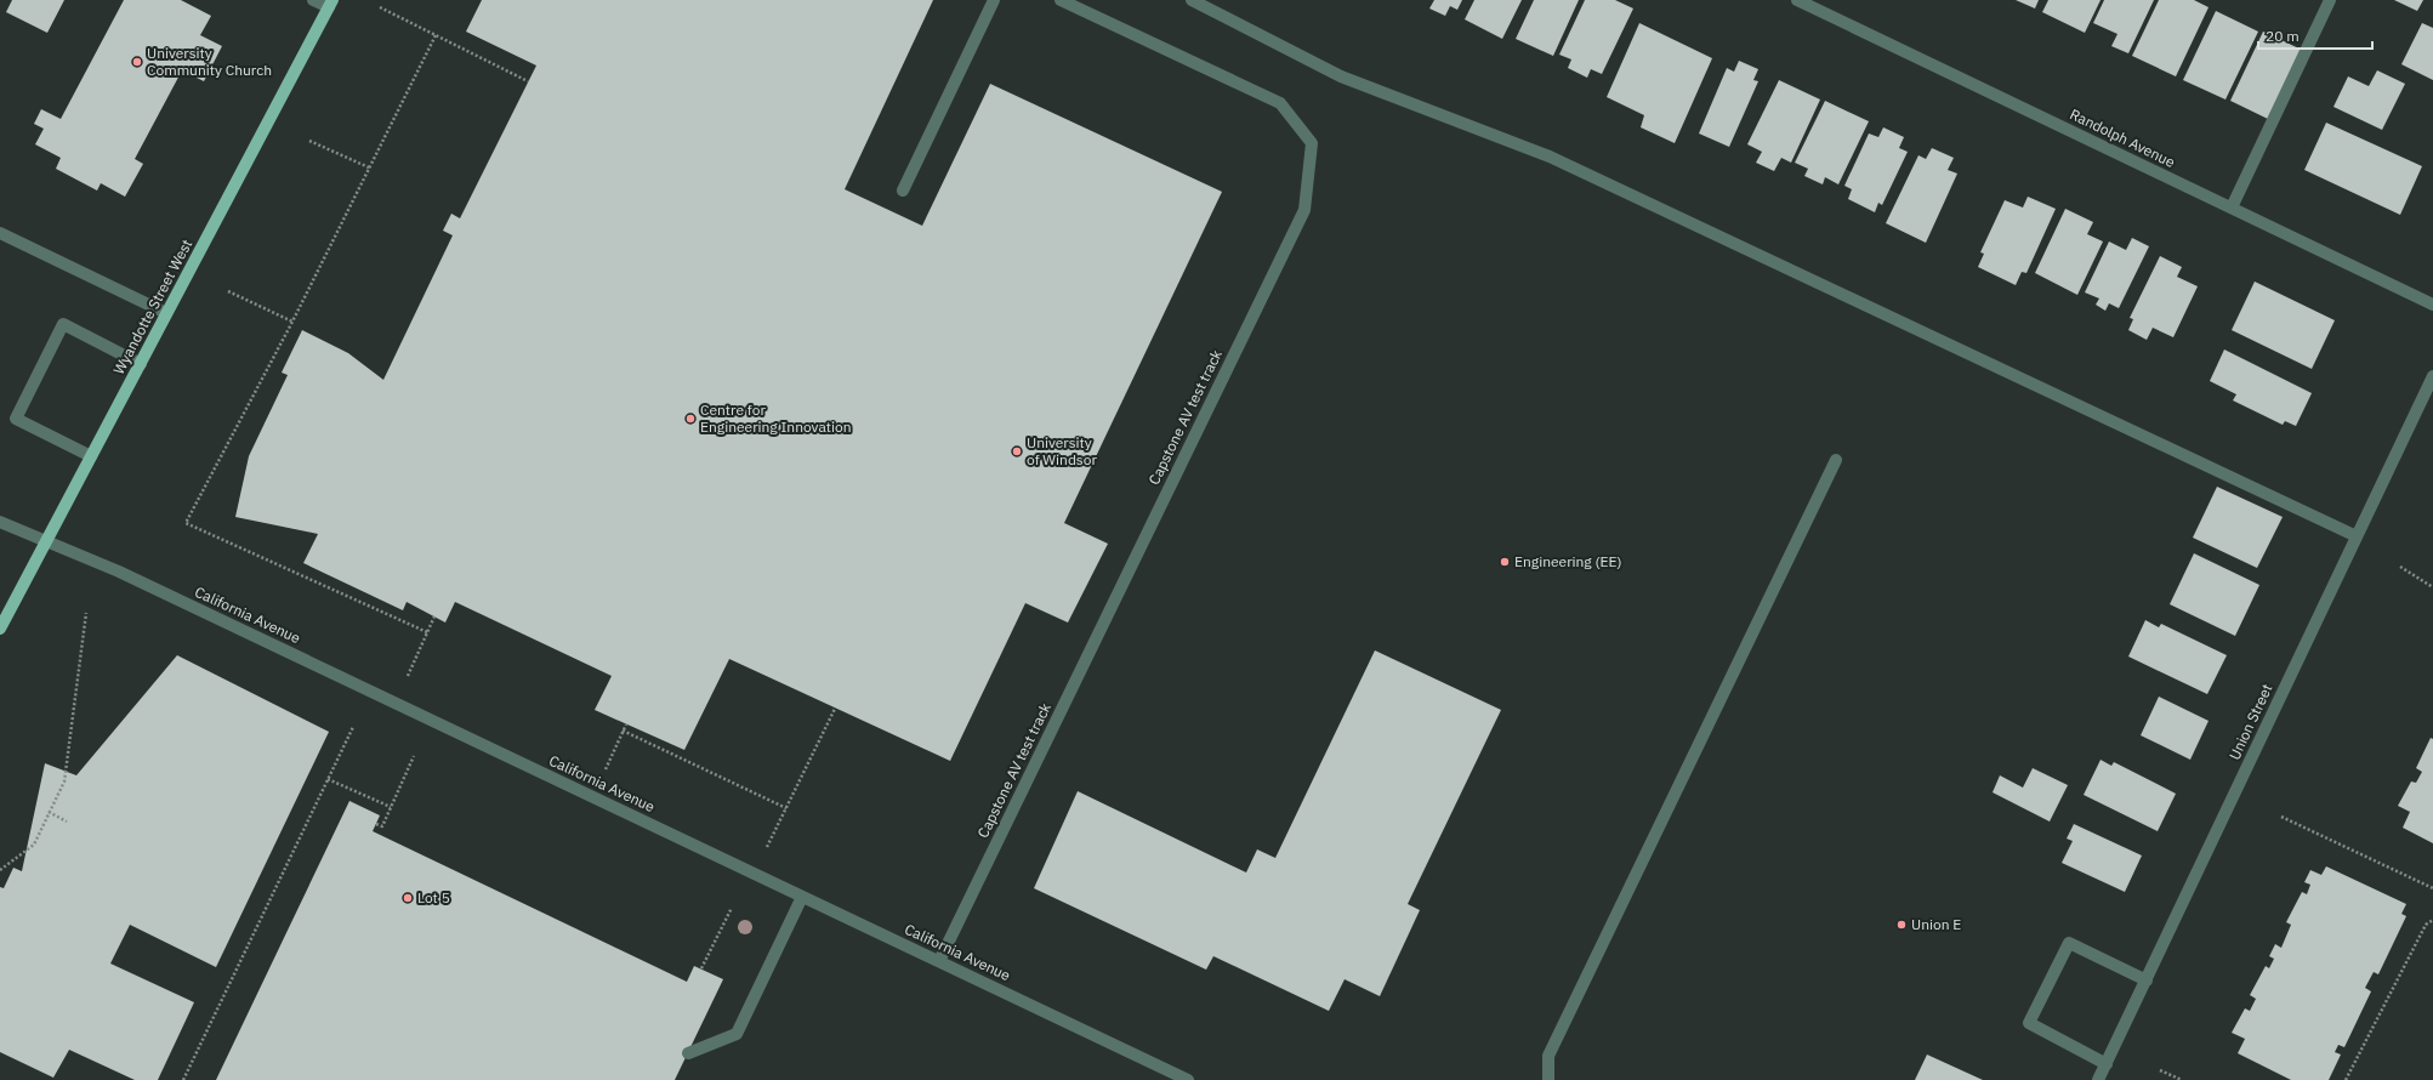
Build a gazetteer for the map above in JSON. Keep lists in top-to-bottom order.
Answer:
{
  "streets": {
    "main road": ["Wyandotte Street West"],
    "street": [
      "Randolph Avenue",
      "Capstone AV test track",
      "California Avenue",
      "Union Street"
    ]
  },
  "crossings": [
    ["Wyandotte Street West", "California Avenue"],
    ["Capstone AV test track", "California Avenue"]
  ],
  "places": [
    "University Community Church",
    "Centre for Engineering Innovation",
    "University of Windsor",
    "Engineering (EE)",
    "Lot 5",
    "Union E"
  ],
  "scale_bar": "20 m"
}
